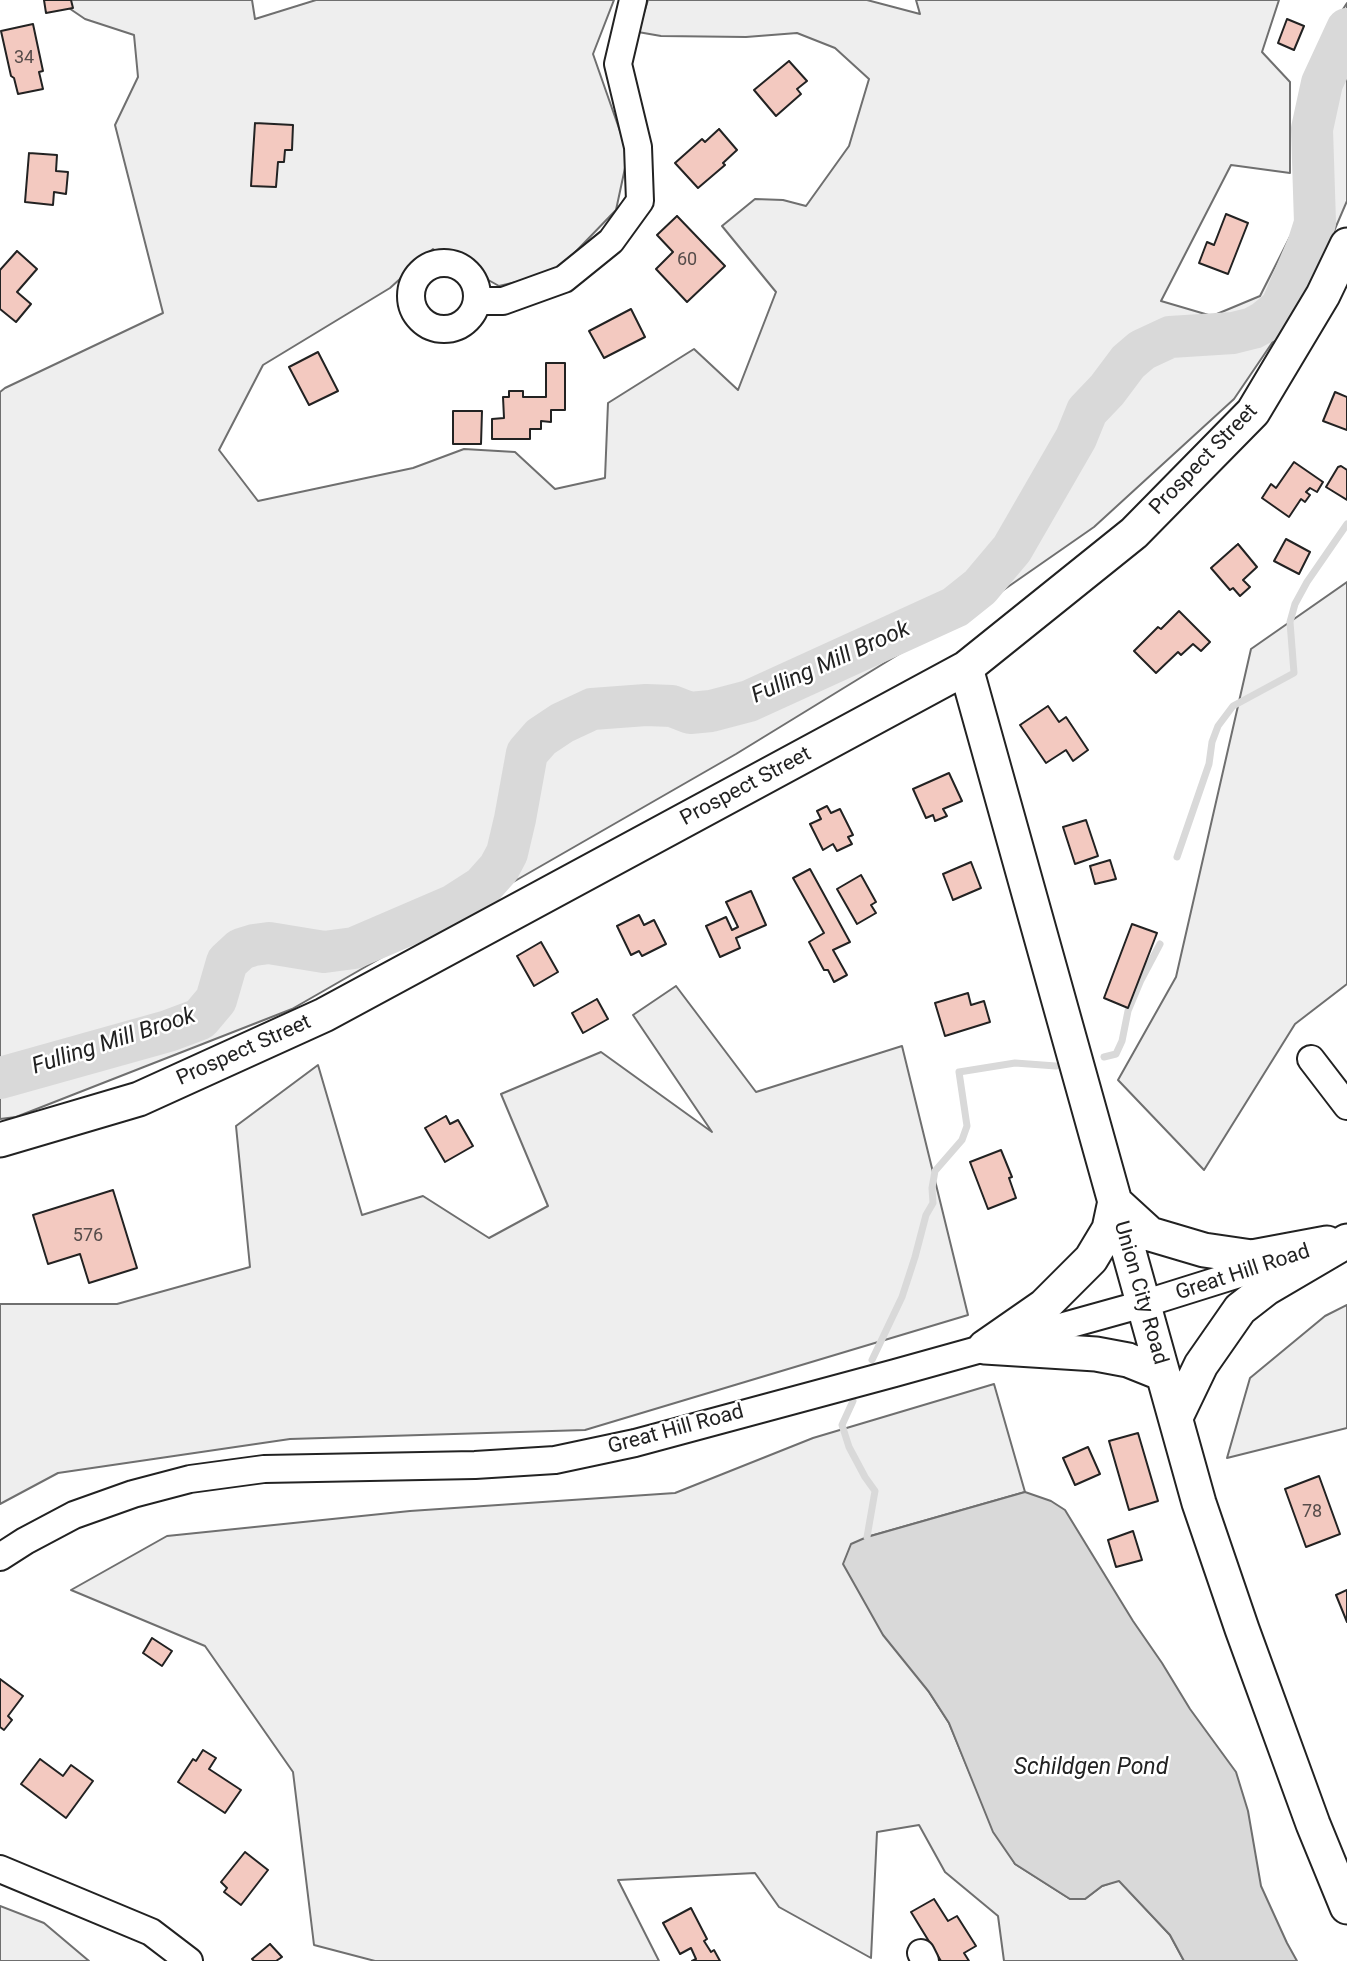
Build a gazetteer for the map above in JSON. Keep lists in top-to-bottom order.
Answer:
{
  "streets": {
    "main road": ["Prospect Street", "Union City Road"],
    "street": ["Great Hill Road"]
  },
  "crossings": [
    ["Prospect Street", "Union City Road"],
    ["Great Hill Road", "Union City Road"]
  ],
  "water": ["Fulling Mill Brook", "Schildgen Pond"],
  "house_numbers": [
    "34",
    "60",
    "576",
    "78"
  ]
}
